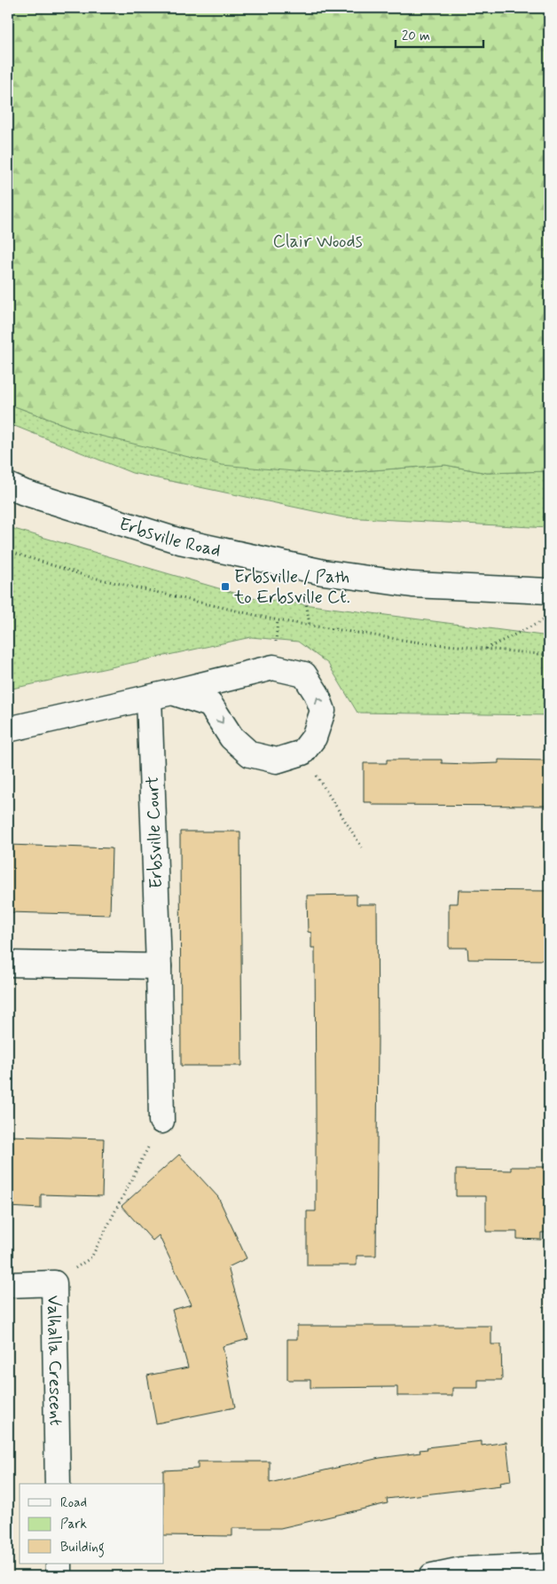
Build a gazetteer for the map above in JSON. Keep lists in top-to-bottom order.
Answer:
{
  "streets": {
    "street": ["Erbsville Road", "Erbsville Court", "Valhalla Crescent"]
  },
  "parks": ["Clair Woods"],
  "places": {
    "transit": ["Erbsville / Path to Erbsville Ct."]
  },
  "legend": ["Road", "Park", "Building"],
  "scale_bar": "20 m"
}
